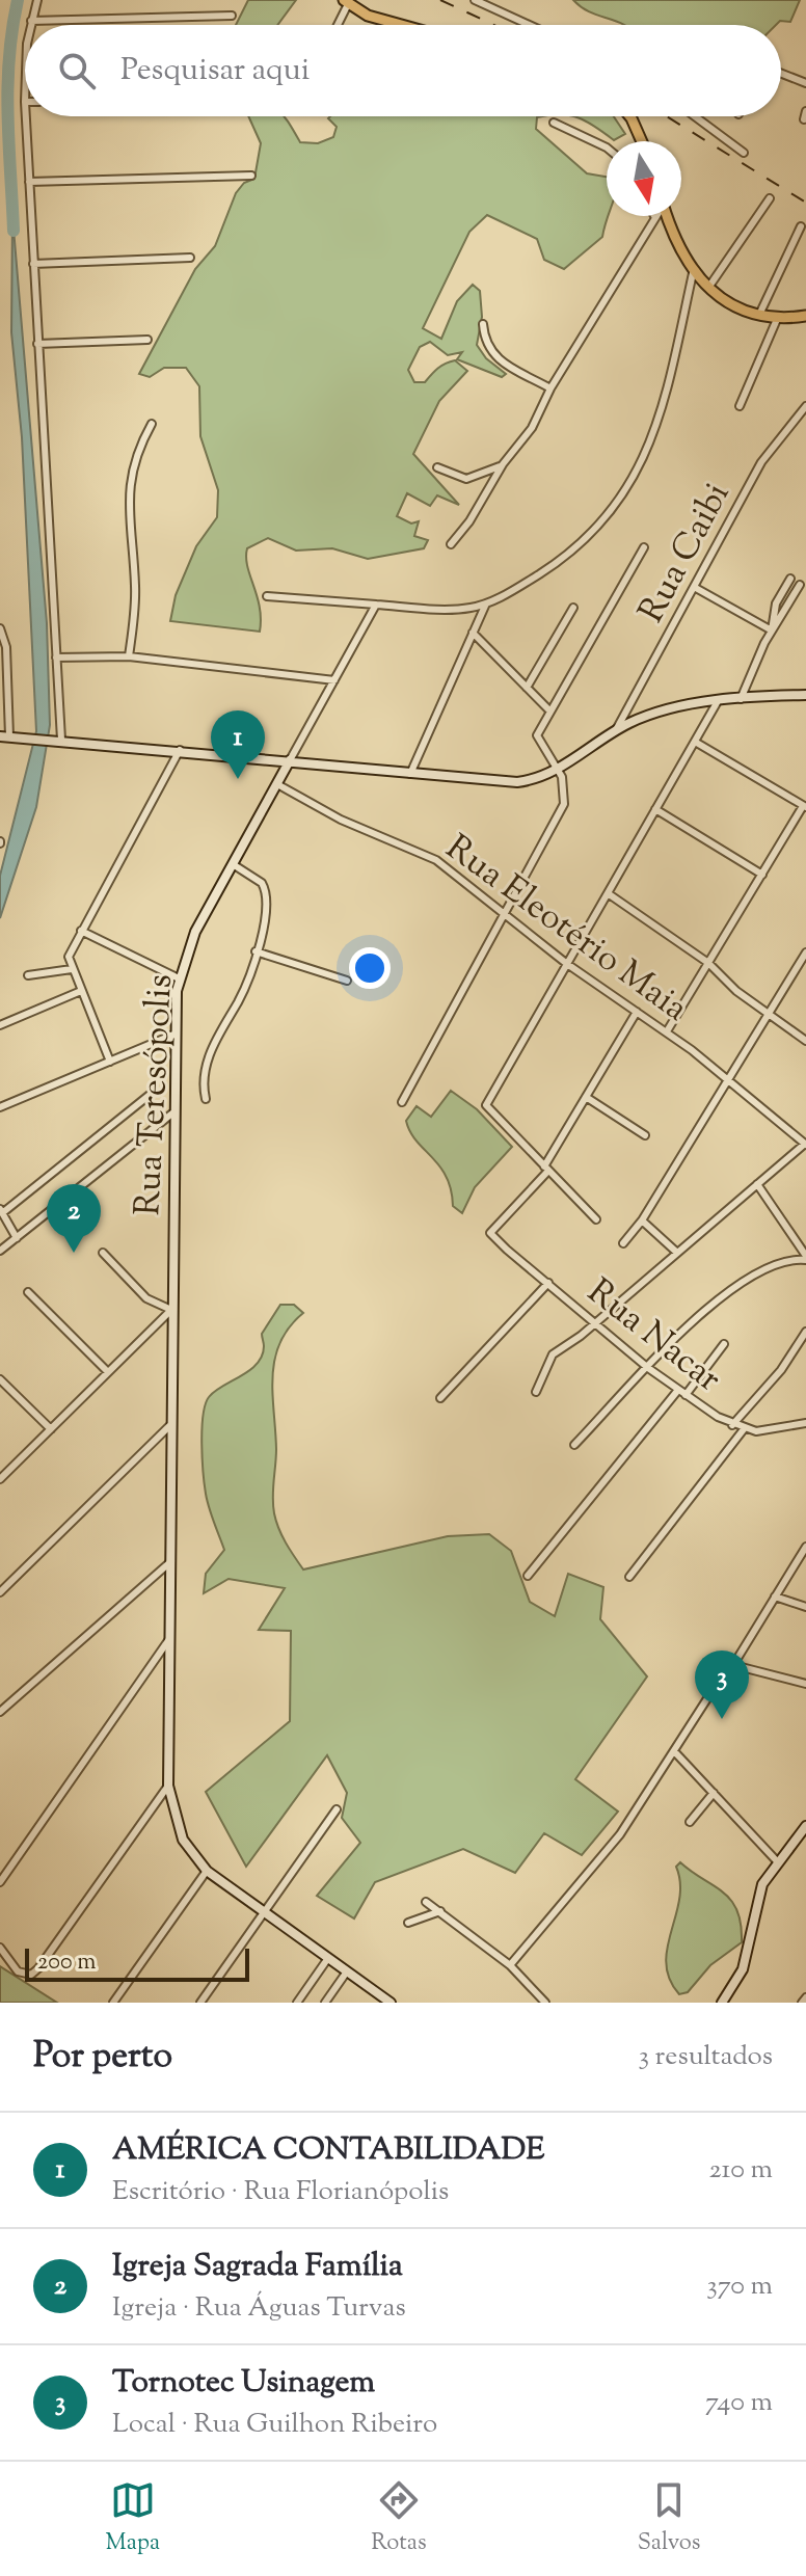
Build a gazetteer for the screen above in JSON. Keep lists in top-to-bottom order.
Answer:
{
  "streets": {
    "street": [
      "Rua Caibi",
      "Rua Eleotério Maia",
      "Rua Teresópolis",
      "Rua Nacar"
    ]
  },
  "crossings": [
    ["Rua Eleotério Maia", "Rua Teresópolis"]
  ],
  "scale_bar": "200 m",
  "north": "bottom",
  "page": {
    "search": "Pesquisar aqui",
    "pins": ["1", "2", "3"],
    "scale": "200 m",
    "heading": ["Por perto", "3 resultados"],
    "list": [
      {
        "mark": "1",
        "name": "AMÉRICA CONTABILIDADE",
        "note": "Escritório · Rua Florianópolis",
        "value": "210 m"
      },
      {
        "mark": "2",
        "name": "Igreja Sagrada Família",
        "note": "Igreja · Rua Águas Turvas",
        "value": "370 m"
      },
      {
        "mark": "3",
        "name": "Tornotec Usinagem",
        "note": "Local · Rua Guilhon Ribeiro",
        "value": "740 m"
      }
    ],
    "nav": ["Mapa", "Rotas", "Salvos"]
  }
}
